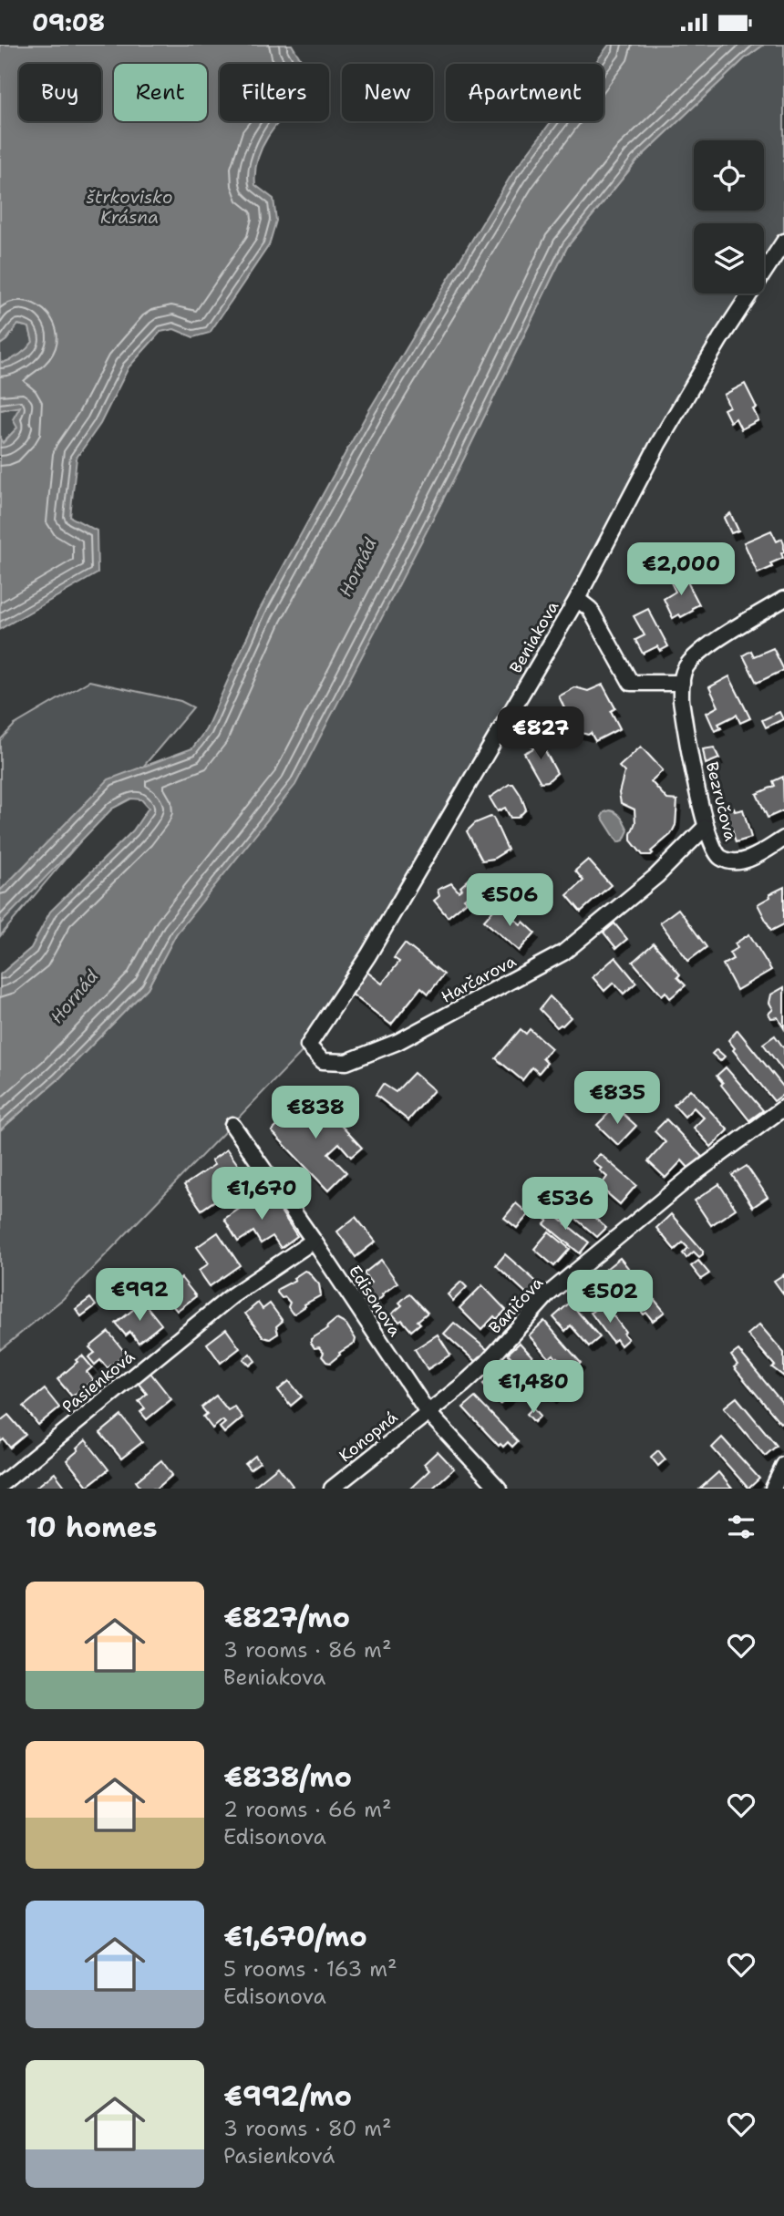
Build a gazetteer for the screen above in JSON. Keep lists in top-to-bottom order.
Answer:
{
  "streets": {
    "street": [
      "Beniakova",
      "Bezručova",
      "Harčarova",
      "Edisonova",
      "Baničova",
      "Pasienková",
      "Konopná"
    ]
  },
  "crossings": [
    ["Beniakova", "Harčarova"],
    ["Bezručova", "Harčarova"],
    ["Edisonova", "Baničova"],
    ["Edisonova", "Pasienková"],
    ["Edisonova", "Konopná"],
    ["Baničova", "Konopná"]
  ],
  "water": ["štrkovisko Krásna", "Hornád"],
  "page": {
    "status": "09:08",
    "chip": [
      "Buy",
      "Rent",
      "Filters",
      "New",
      "Apartment"
    ],
    "price": [
      "€2,000",
      "€827",
      "€506",
      "€835",
      "€838",
      "€1,670",
      "€536",
      "€992",
      "€502",
      "€1,480"
    ],
    "heading": "10 homes",
    "list": [
      {
        "name": "€827/mo",
        "note": "3 rooms · 86 m² · Beniakova"
      },
      {
        "name": "€838/mo",
        "note": "2 rooms · 66 m² · Edisonova"
      },
      {
        "name": "€1,670/mo",
        "note": "5 rooms · 163 m² · Edisonova"
      },
      {
        "name": "€992/mo",
        "note": "3 rooms · 80 m² · Pasienková"
      }
    ]
  }
}
